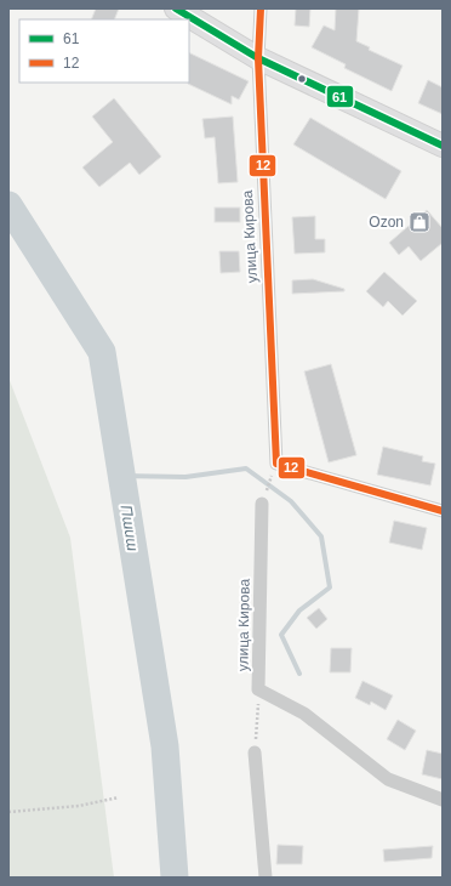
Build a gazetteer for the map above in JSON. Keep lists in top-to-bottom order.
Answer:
{
  "streets": {
    "street": ["улица Кирова"]
  },
  "water": ["Пшиш"],
  "places": {
    "shop": ["Ozon"]
  },
  "lines": ["transit line 61", "transit line 12"],
  "legend": ["61", "12"]
}
